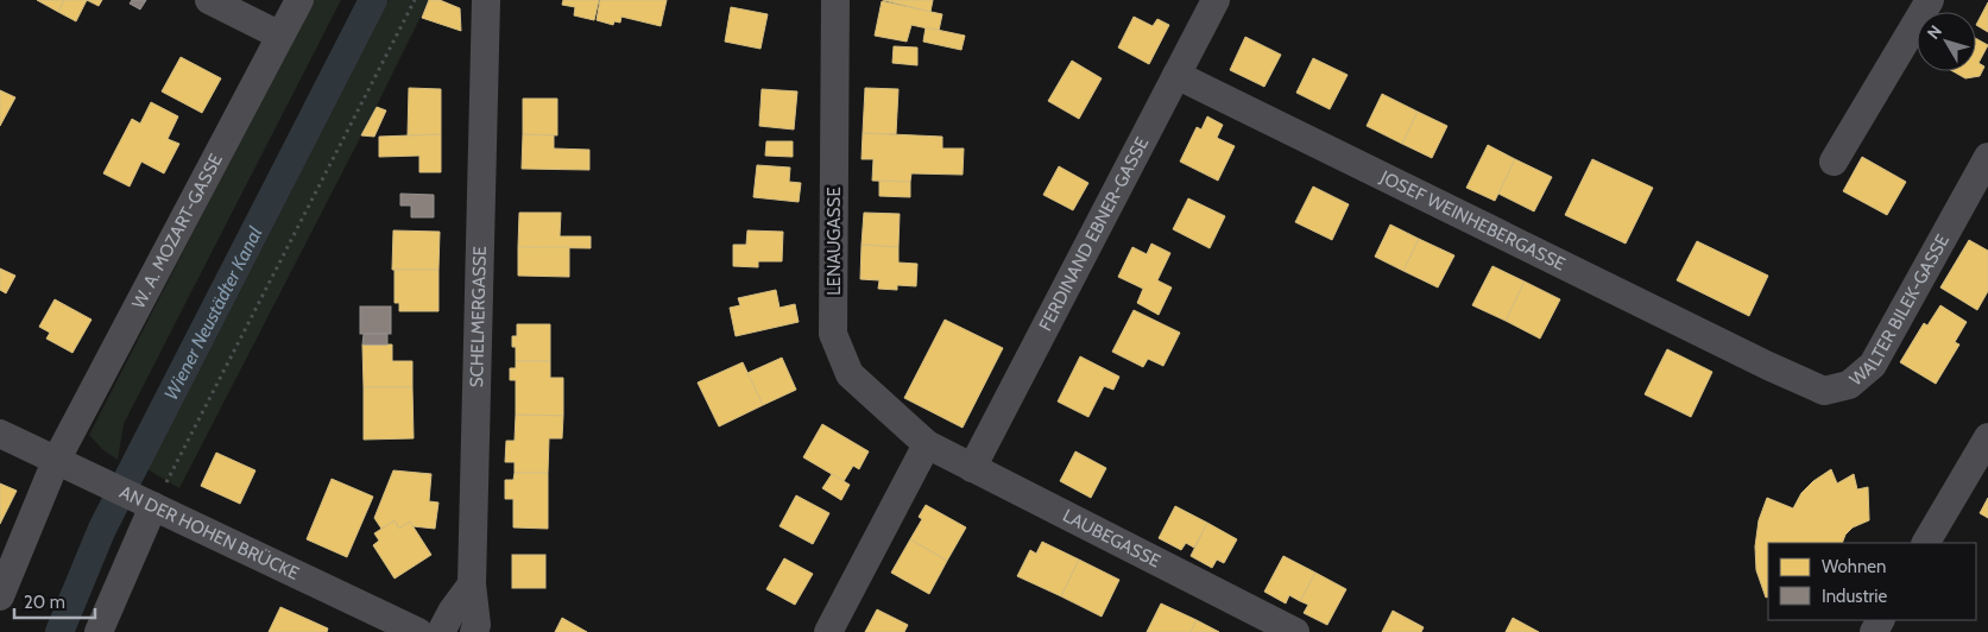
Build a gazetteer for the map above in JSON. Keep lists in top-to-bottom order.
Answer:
{
  "streets": {
    "street": [
      "JOSEF WEINHEBERGASSE",
      "W. A. MOZART-GASSE",
      "FERDINAND EBNER-GASSE",
      "LENAUGASSE",
      "WALTER BILEK-GASSE",
      "SCHELMERGASSE",
      "AN DER HOHEN BRÜCKE",
      "LAUBEGASSE"
    ]
  },
  "crossings": [
    ["JOSEF WEINHEBERGASSE", "FERDINAND EBNER-GASSE"],
    ["JOSEF WEINHEBERGASSE", "WALTER BILEK-GASSE"],
    ["W. A. MOZART-GASSE", "AN DER HOHEN BRÜCKE"],
    ["FERDINAND EBNER-GASSE", "LAUBEGASSE"],
    ["LENAUGASSE", "LAUBEGASSE"]
  ],
  "water": ["Wiener Neustädter Kanal"],
  "legend": ["Wohnen", "Industrie"],
  "scale_bar": "20 m",
  "north": "top left"
}
